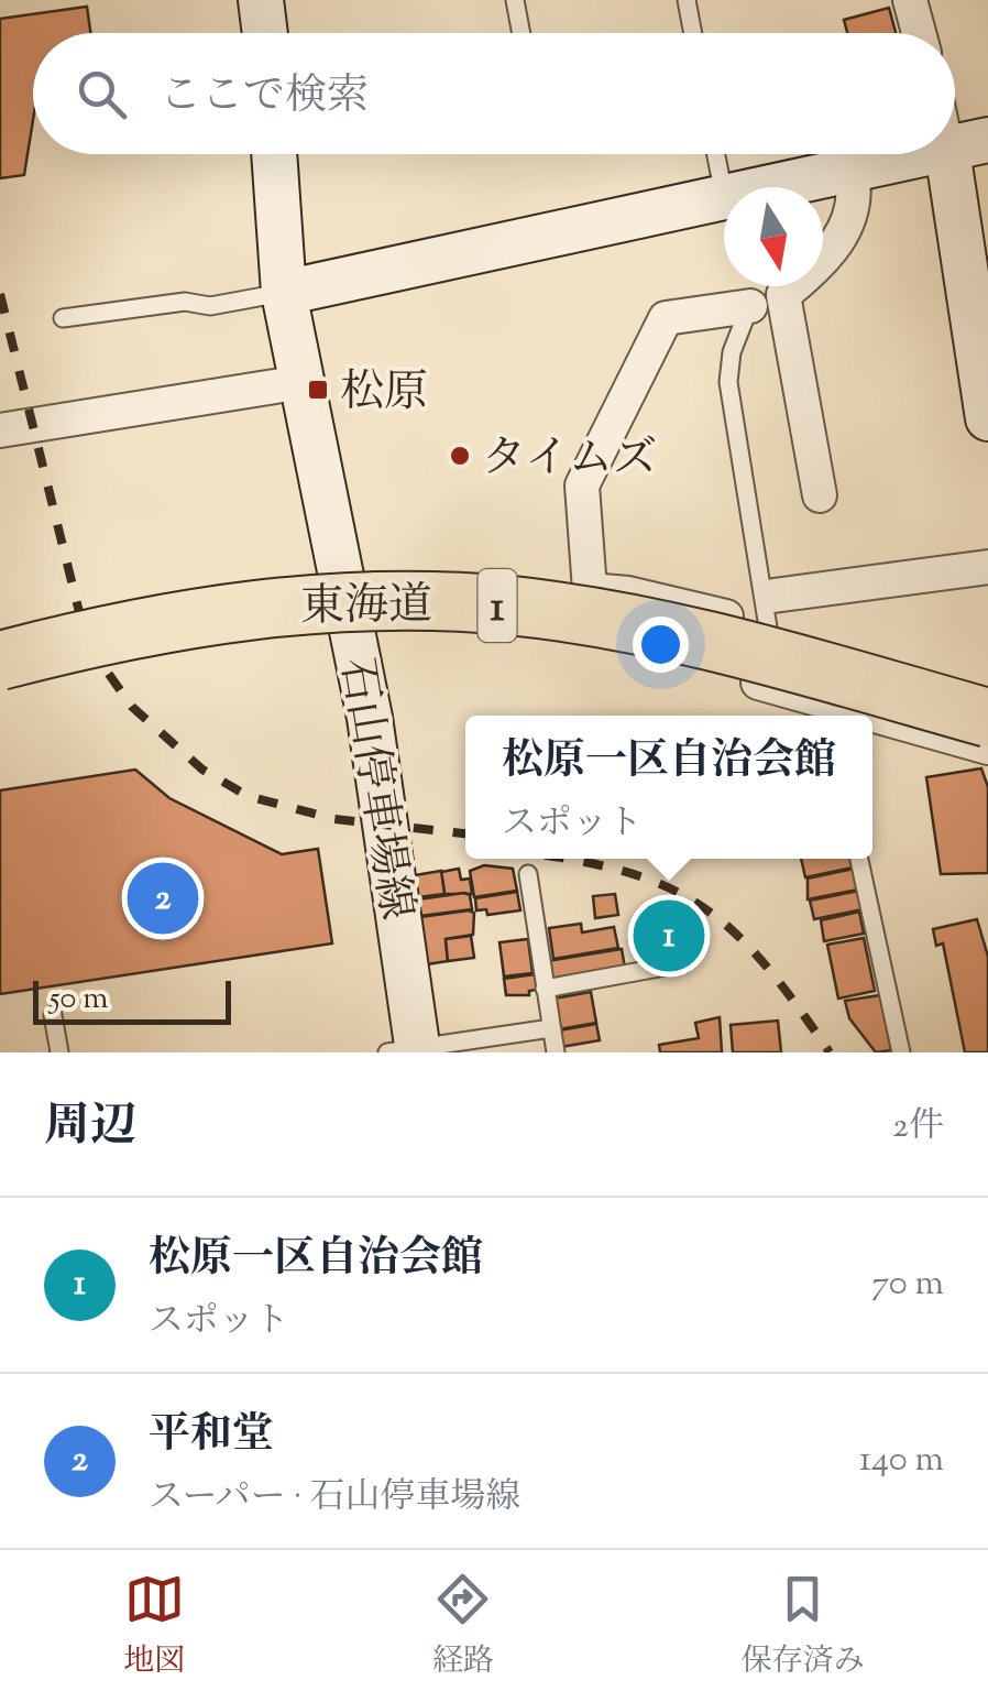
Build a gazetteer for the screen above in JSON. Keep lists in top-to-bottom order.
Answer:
{
  "streets": {
    "highway": ["東海道", "1"],
    "main road": ["石山停車場線"]
  },
  "places": {
    "transit": ["松原"],
    "other": ["タイムズ"]
  },
  "scale_bar": "50 m",
  "north": "bottom",
  "page": {
    "search": "ここで検索",
    "popup": ["松原一区自治会館", "スポット"],
    "pins": ["2", "1"],
    "scale": "50 m",
    "heading": ["周辺", "2件"],
    "list": [
      {
        "mark": "1",
        "name": "松原一区自治会館",
        "note": "スポット",
        "value": "70 m"
      },
      {
        "mark": "2",
        "name": "平和堂",
        "note": "スーパー · 石山停車場線",
        "value": "140 m"
      }
    ],
    "nav": ["地図", "経路", "保存済み"]
  }
}
